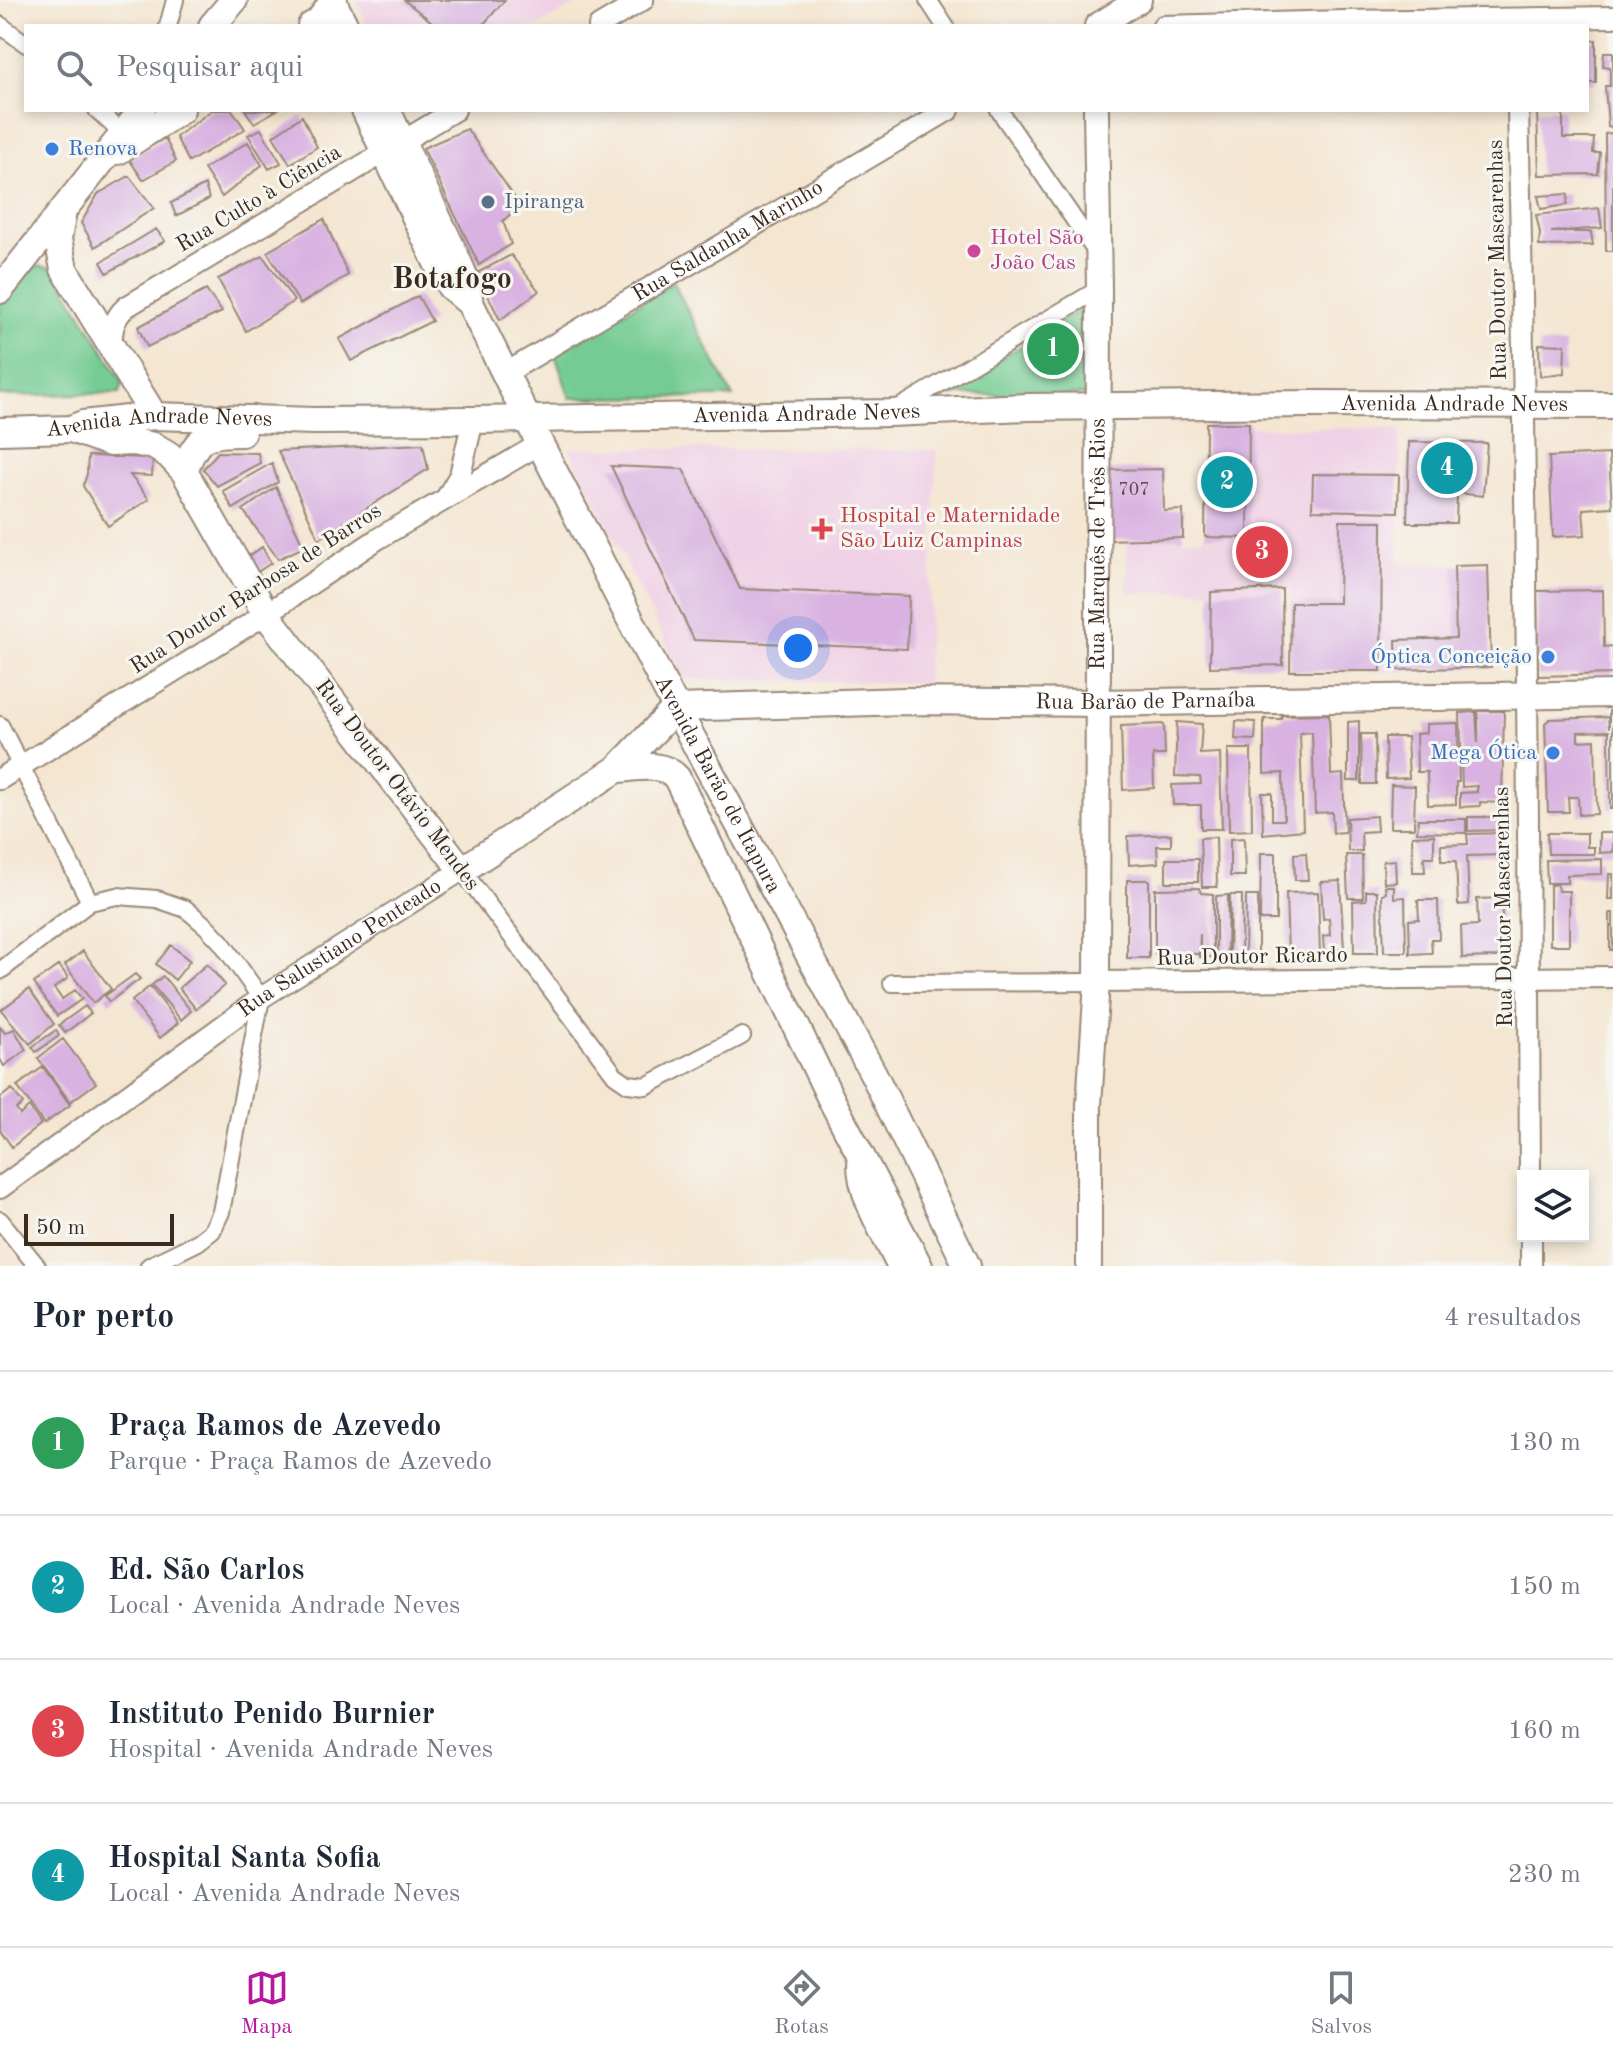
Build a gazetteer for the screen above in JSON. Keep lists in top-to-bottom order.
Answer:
{
  "streets": {
    "main road": [
      "Avenida Andrade Neves",
      "Rua Marquês de Três Rios",
      "Rua Barão de Parnaíba",
      "Rua Doutor Otávio Mendes",
      "Avenida Barão de Itapura",
      "Rua Salustiano Penteado"
    ],
    "street": [
      "Rua Culto à Ciência",
      "Rua Saldanha Marinho",
      "Rua Doutor Mascarenhas",
      "Rua Doutor Barbosa de Barros",
      "Rua Doutor Ricardo"
    ]
  },
  "crossings": [
    ["Rua Culto à Ciência", "Avenida Barão de Itapura"],
    ["Rua Saldanha Marinho", "Avenida Barão de Itapura"],
    ["Rua Doutor Mascarenhas", "Avenida Andrade Neves"],
    ["Rua Doutor Mascarenhas", "Rua Barão de Parnaíba"],
    ["Rua Doutor Mascarenhas", "Rua Doutor Ricardo"],
    ["Avenida Andrade Neves", "Rua Marquês de Três Rios"],
    ["Avenida Andrade Neves", "Rua Doutor Otávio Mendes"],
    ["Avenida Andrade Neves", "Avenida Barão de Itapura"],
    ["Rua Marquês de Três Rios", "Rua Barão de Parnaíba"],
    ["Rua Marquês de Três Rios", "Rua Doutor Ricardo"],
    ["Rua Doutor Barbosa de Barros", "Rua Doutor Otávio Mendes"],
    ["Rua Doutor Barbosa de Barros", "Avenida Barão de Itapura"],
    ["Rua Barão de Parnaíba", "Avenida Barão de Itapura"],
    ["Rua Barão de Parnaíba", "Rua Salustiano Penteado"],
    ["Rua Doutor Otávio Mendes", "Rua Salustiano Penteado"],
    ["Avenida Barão de Itapura", "Rua Salustiano Penteado"]
  ],
  "districts": ["Botafogo"],
  "places": {
    "other": [
      "Renova",
      "Ipiranga",
      "Hotel São João Cas",
      "Óptica Conceição",
      "Mega Ótica"
    ],
    "health": ["Hospital e Maternidade São Luiz Campinas"]
  },
  "house_numbers": ["707"],
  "scale_bar": "50 m",
  "page": {
    "search": "Pesquisar aqui",
    "pins": [
      "1",
      "4",
      "2",
      "3"
    ],
    "scale": "50 m",
    "heading": ["Por perto", "4 resultados"],
    "list": [
      {
        "mark": "1",
        "name": "Praça Ramos de Azevedo",
        "note": "Parque · Praça Ramos de Azevedo",
        "value": "130 m"
      },
      {
        "mark": "2",
        "name": "Ed. São Carlos",
        "note": "Local · Avenida Andrade Neves",
        "value": "150 m"
      },
      {
        "mark": "3",
        "name": "Instituto Penido Burnier",
        "note": "Hospital · Avenida Andrade Neves",
        "value": "160 m"
      },
      {
        "mark": "4",
        "name": "Hospital Santa Sofia",
        "note": "Local · Avenida Andrade Neves",
        "value": "230 m"
      }
    ],
    "nav": ["Mapa", "Rotas", "Salvos"]
  }
}
